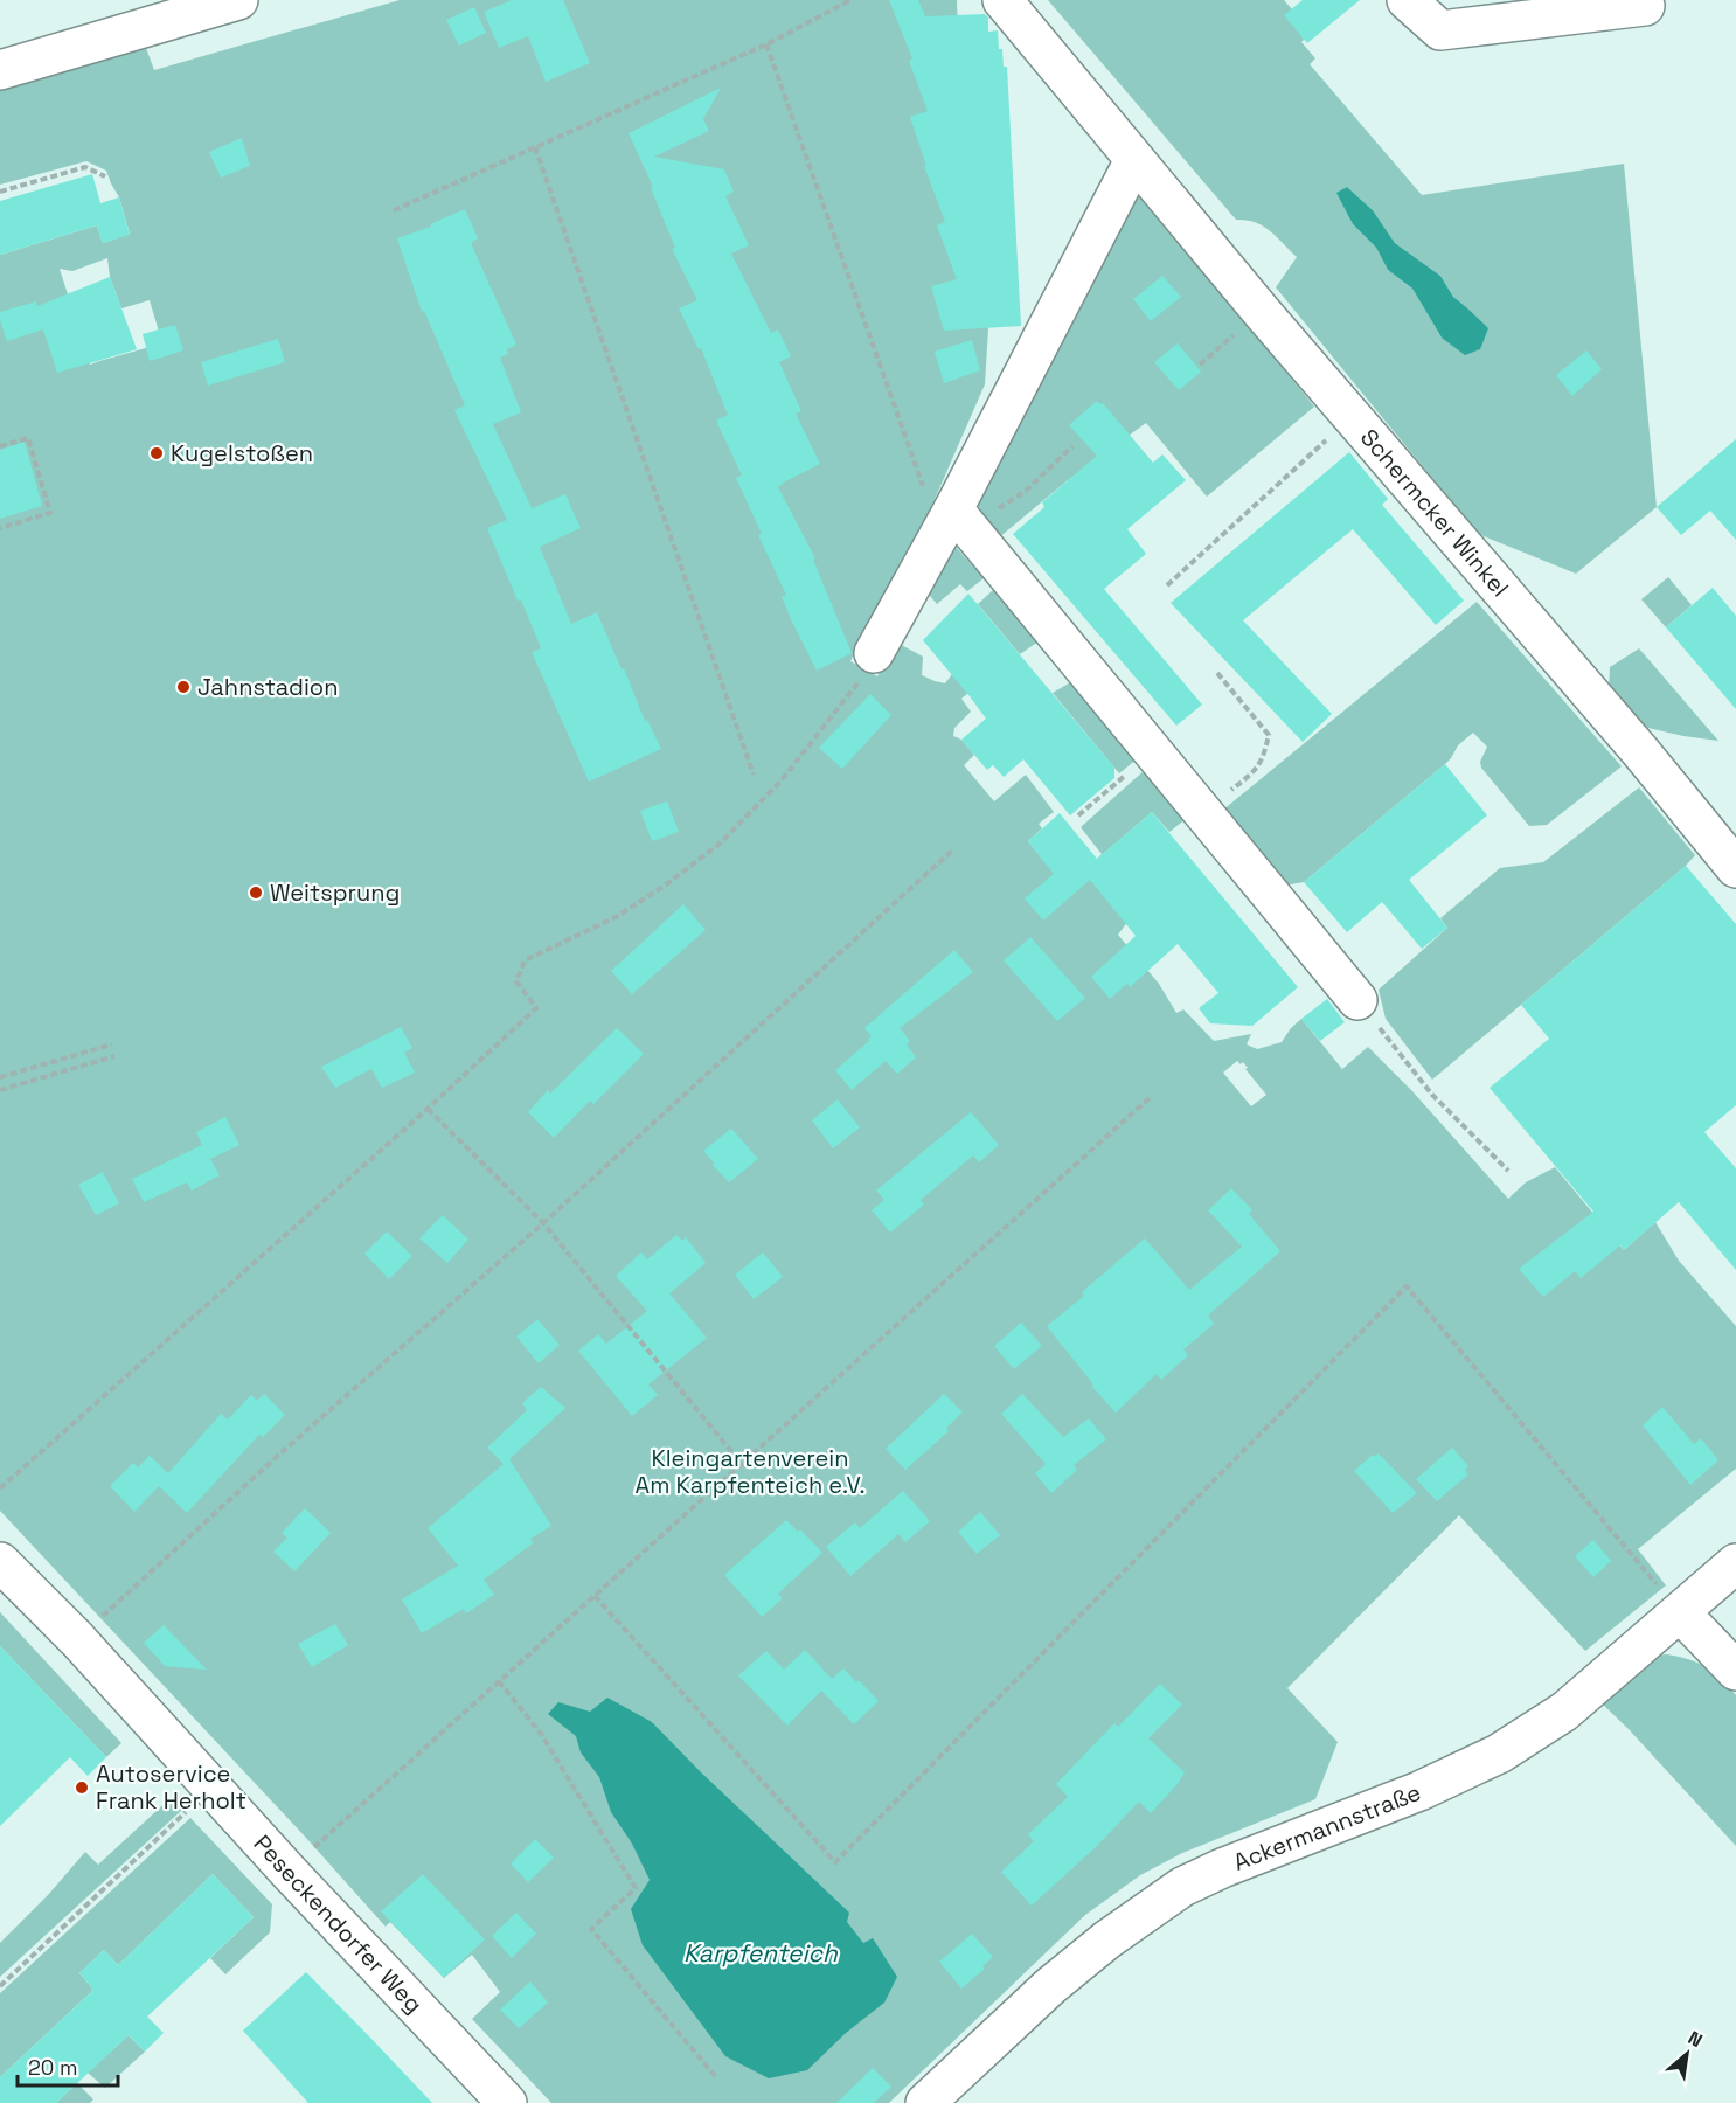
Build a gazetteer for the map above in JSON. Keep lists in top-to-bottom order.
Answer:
{
  "streets": {
    "street": ["Schermcker Winkel", "Ackermannstraße", "Peseckendorfer Weg"]
  },
  "water": ["Karpfenteich"],
  "parks": ["Kleingartenverein Am Karpfenteich e.V."],
  "places": [
    "Kugelstoßen",
    "Jahnstadion",
    "Weitsprung",
    "Autoservice Frank Herholt"
  ],
  "scale_bar": "20 m",
  "north": "top right"
}
